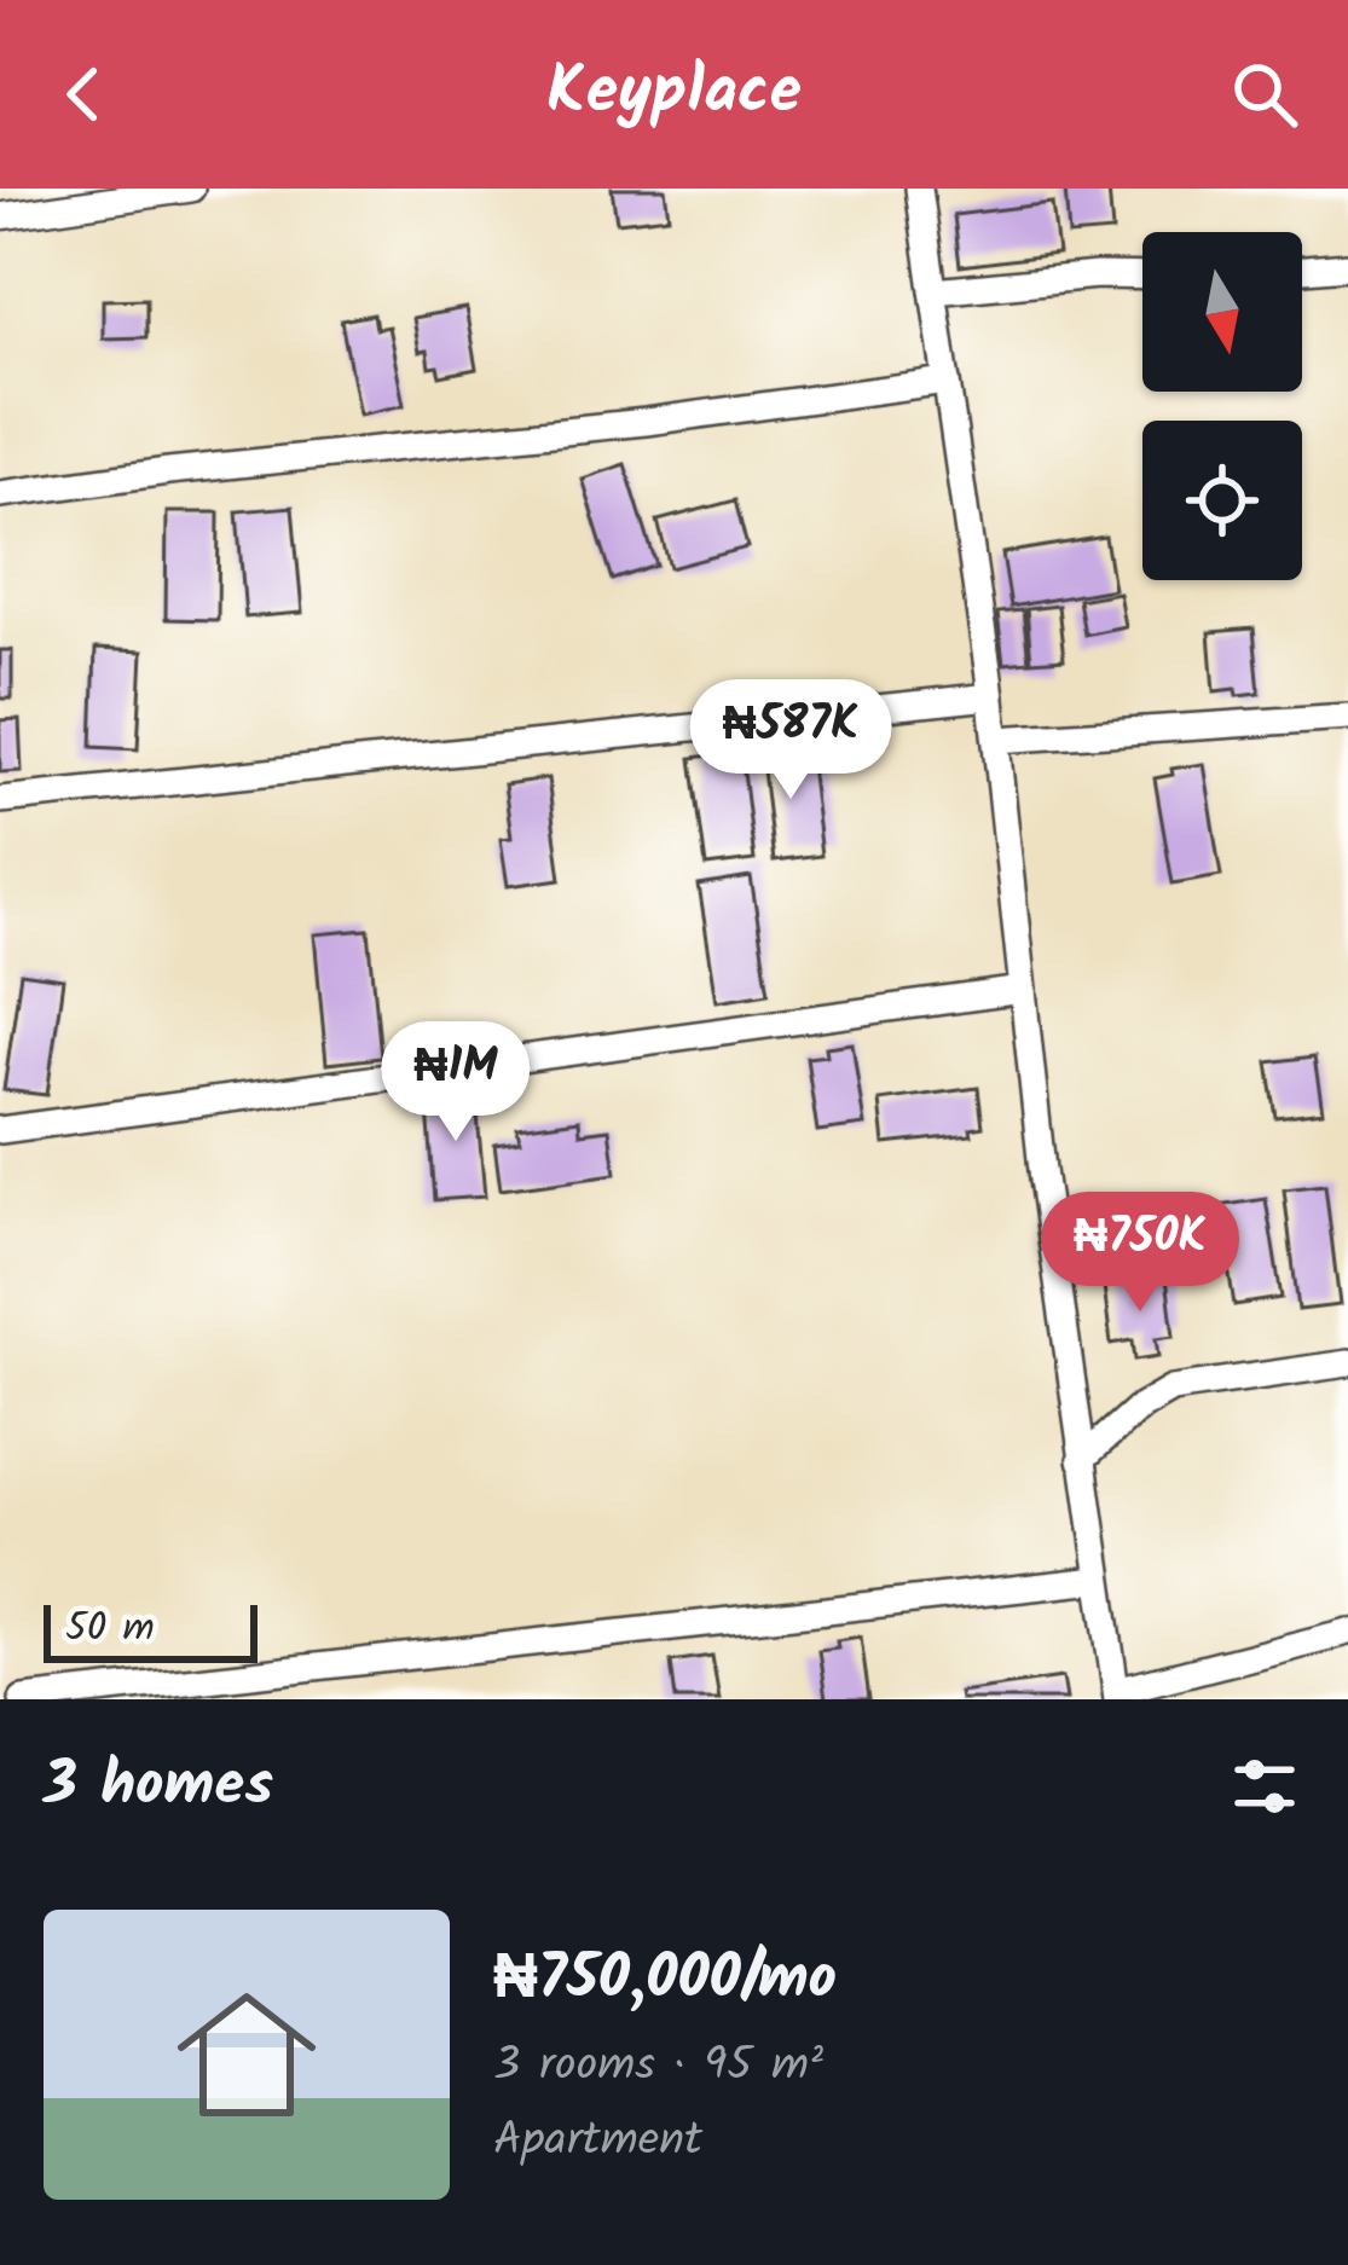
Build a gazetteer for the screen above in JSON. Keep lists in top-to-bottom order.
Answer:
{
  "scale_bar": "50 m",
  "north": "bottom",
  "page": {
    "header": "Keyplace",
    "price": ["₦587K", "₦1M", "₦750K"],
    "scale": "50 m",
    "heading": "3 homes",
    "list": [
      {
        "name": "₦750,000/mo",
        "note": "3 rooms · 95 m² · Apartment"
      }
    ]
  }
}
